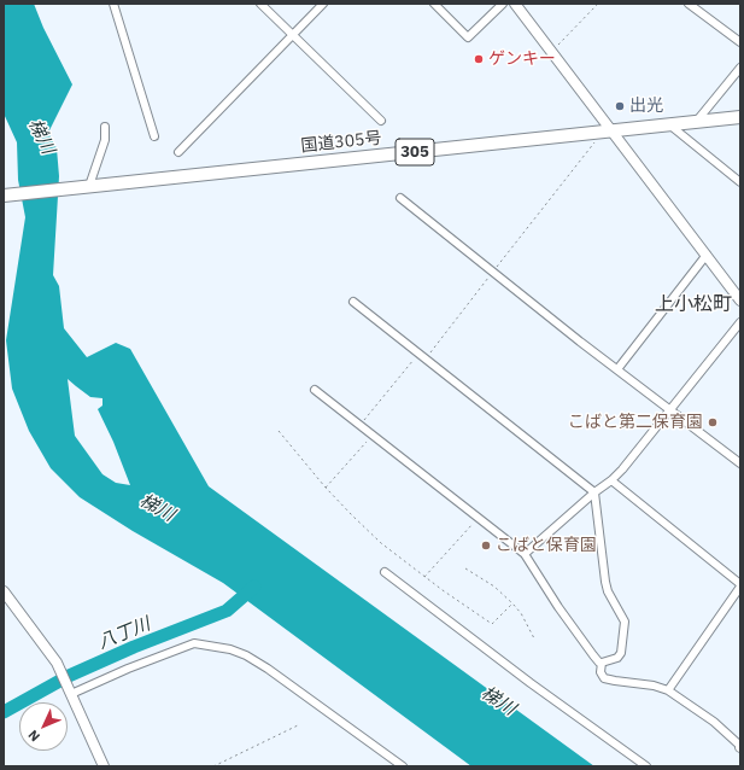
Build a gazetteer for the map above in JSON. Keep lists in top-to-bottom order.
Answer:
{
  "streets": {
    "highway": ["国道305号", "305"]
  },
  "districts": ["上小松町"],
  "water": ["梯川", "八丁川"],
  "places": [
    "ゲンキー",
    "出光",
    "こばと第二保育園",
    "こばと保育園"
  ],
  "north": "bottom left"
}
